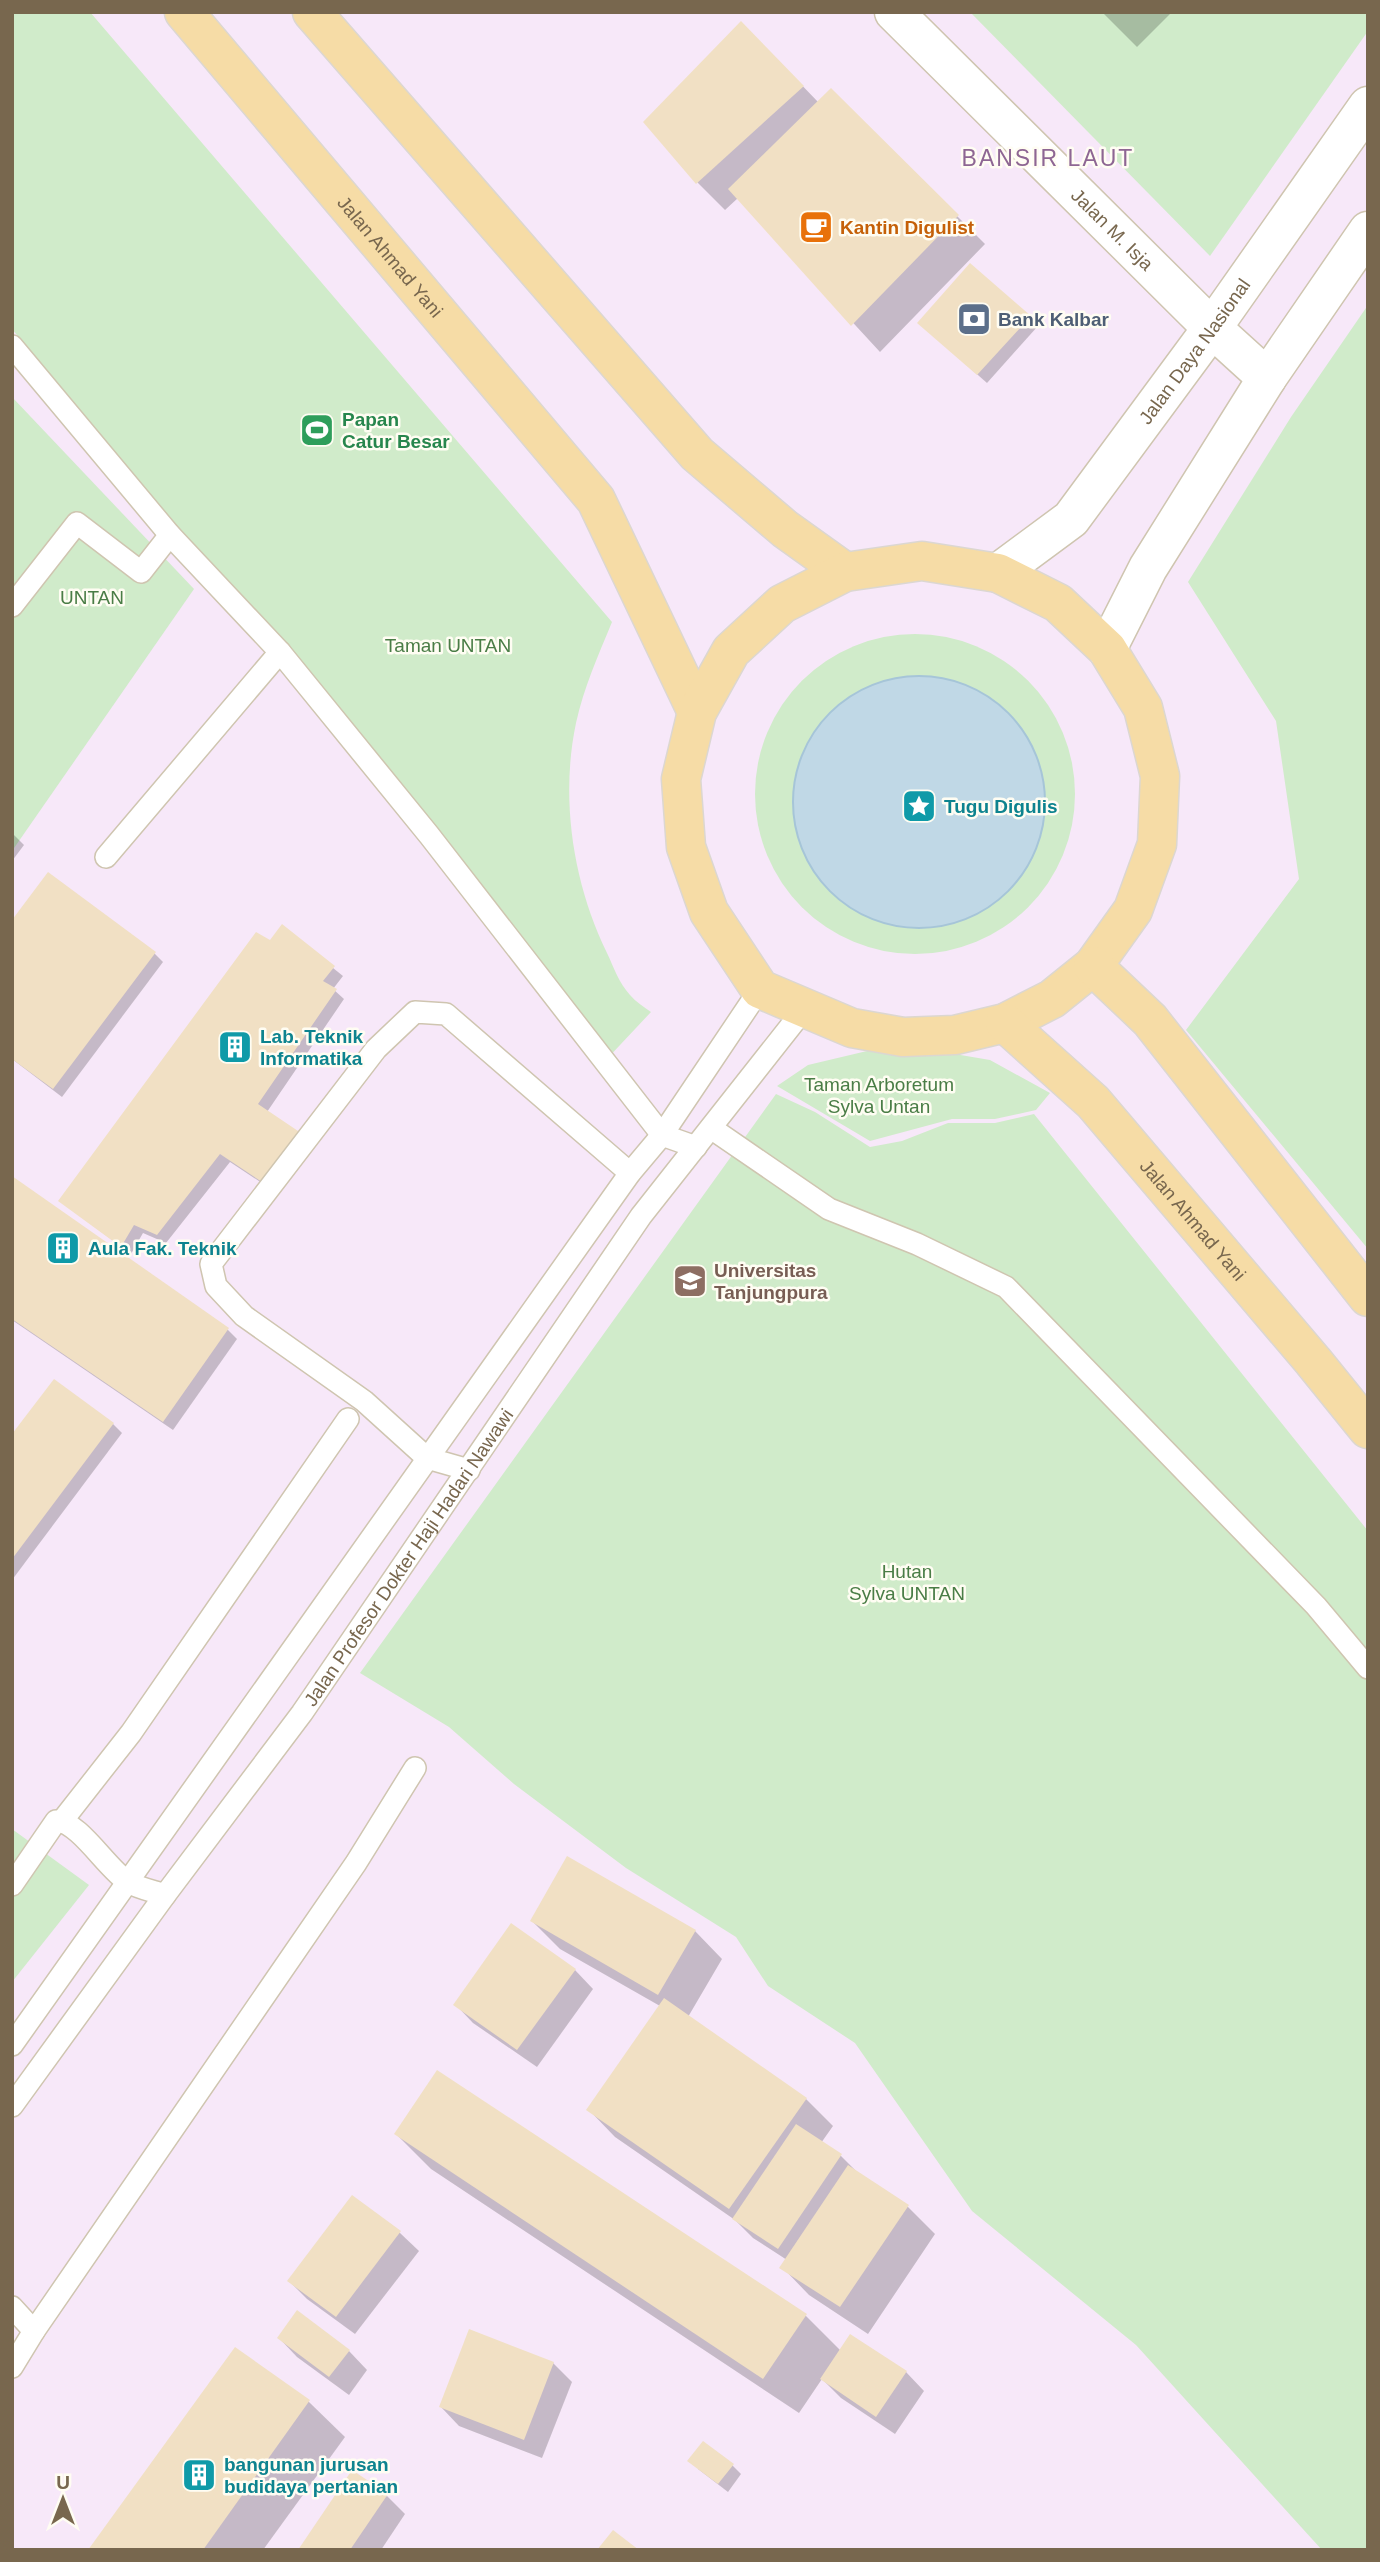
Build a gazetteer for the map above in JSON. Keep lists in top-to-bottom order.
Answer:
{
  "streets": {
    "highway": ["Jalan Ahmad Yani"],
    "street": ["Jalan M. Isja", "Jalan Daya Nasional"],
    "lane": ["Jalan Profesor Dokter Haji Hadari Nawawi"]
  },
  "crossings": [
    ["Jalan M. Isja", "Jalan Daya Nasional"]
  ],
  "districts": ["BANSIR LAUT"],
  "parks": [
    "UNTAN",
    "Taman UNTAN",
    "Taman Arboretum Sylva Untan",
    "Hutan Sylva UNTAN"
  ],
  "places": {
    "cafe": ["Kantin Digulist"],
    "bank": ["Bank Kalbar"],
    "sports": ["Papan Catur Besar"],
    "place": ["Tugu Digulis"],
    "building": ["Lab. Teknik Informatika", "Aula Fak. Teknik", "bangunan jurusan budidaya pertanian"],
    "school or university": ["Universitas Tanjungpura"]
  },
  "north": "top"
}
